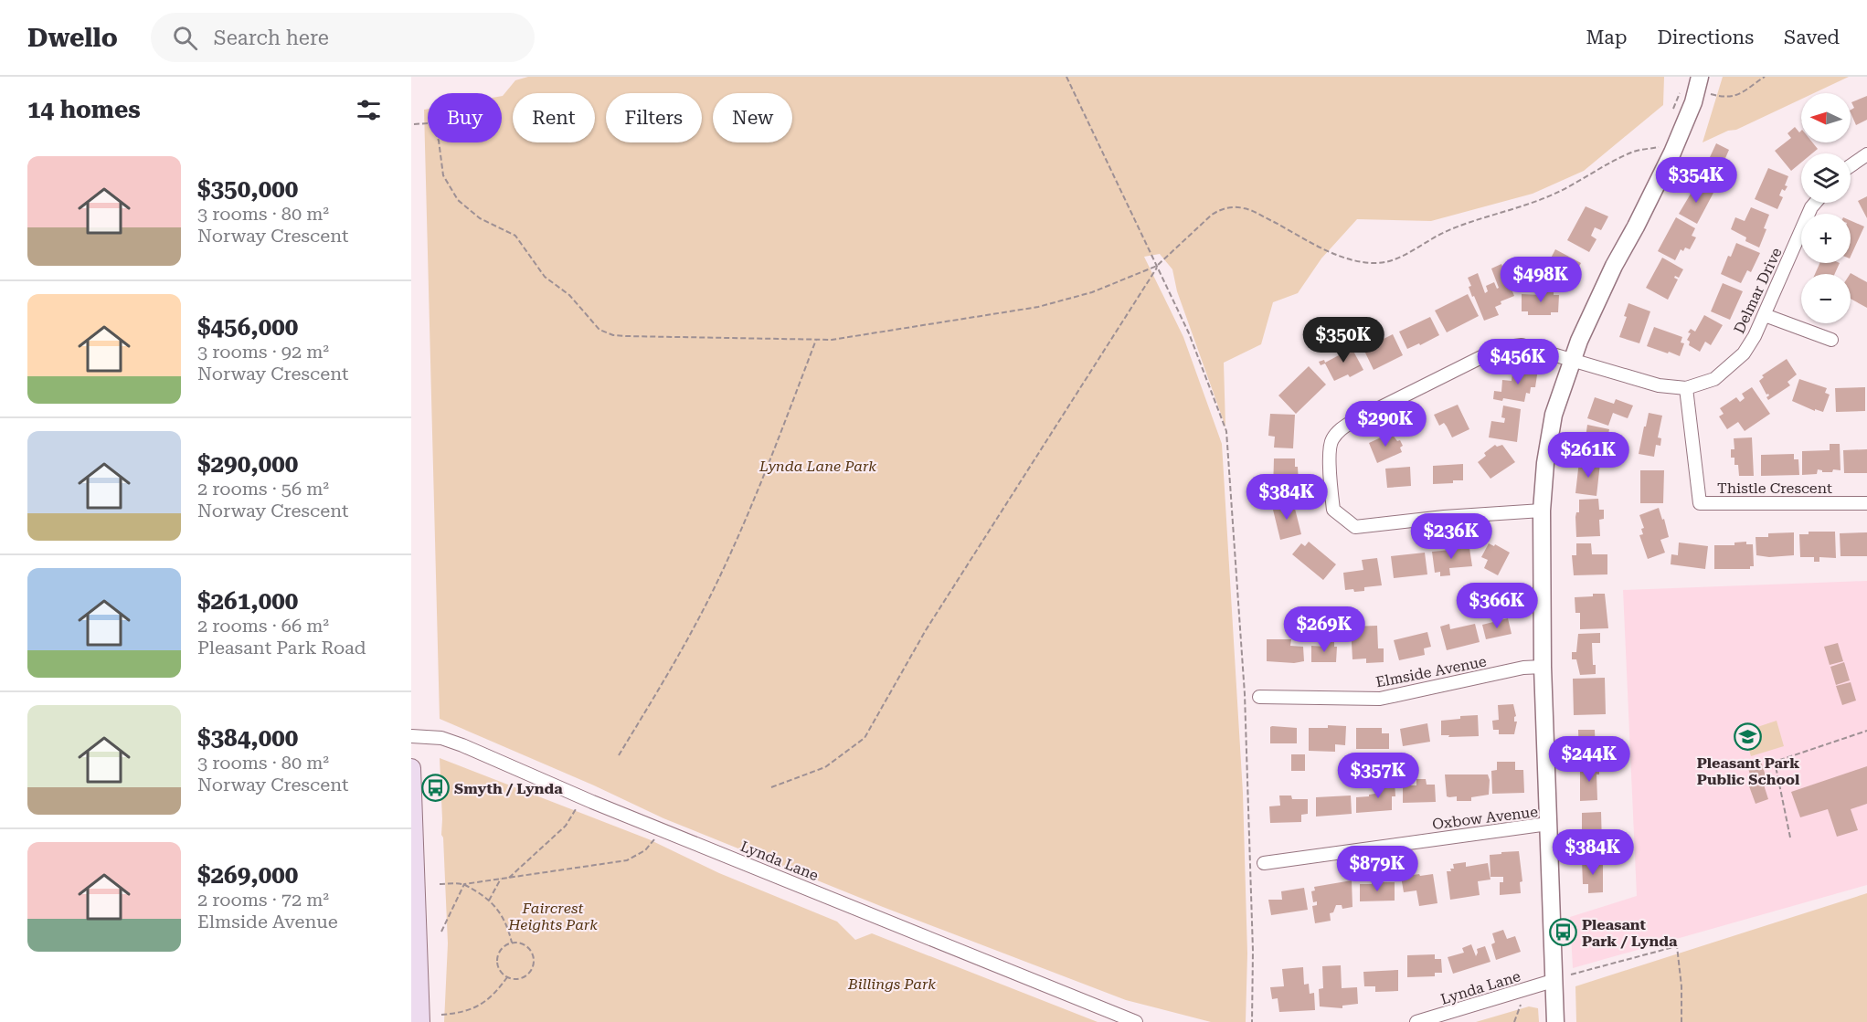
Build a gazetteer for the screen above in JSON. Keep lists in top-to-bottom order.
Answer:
{
  "streets": {
    "street": [
      "Delmar Drive",
      "Thistle Crescent",
      "Elmside Avenue",
      "Oxbow Avenue",
      "Lynda Lane"
    ]
  },
  "crossings": [
    ["Delmar Drive", "Thistle Crescent"]
  ],
  "parks": ["Lynda Lane Park", "Faircrest Heights Park", "Billings Park"],
  "places": {
    "school or university": ["Pleasant Park Public School"],
    "bus stop": ["Smyth / Lynda", "Pleasant Park / Lynda"]
  },
  "north": "left",
  "page": {
    "header": "Dwello",
    "search": "Search here",
    "nav": ["Map", "Directions", "Saved"],
    "heading": "14 homes",
    "map_buttons": ["+", "−"],
    "chip": [
      "Buy",
      "Rent",
      "Filters",
      "New"
    ],
    "list": [
      {
        "name": "$350,000",
        "note": "3 rooms · 80 m² · Norway Crescent"
      },
      {
        "name": "$456,000",
        "note": "3 rooms · 92 m² · Norway Crescent"
      },
      {
        "name": "$290,000",
        "note": "2 rooms · 56 m² · Norway Crescent"
      },
      {
        "name": "$261,000",
        "note": "2 rooms · 66 m² · Pleasant Park Road"
      },
      {
        "name": "$384,000",
        "note": "3 rooms · 80 m² · Norway Crescent"
      },
      {
        "name": "$269,000",
        "note": "2 rooms · 72 m² · Elmside Avenue"
      }
    ],
    "price": [
      "$354K",
      "$498K",
      "$350K",
      "$456K",
      "$290K",
      "$261K",
      "$384K",
      "$236K",
      "$366K",
      "$269K",
      "$244K",
      "$357K",
      "$384K",
      "$879K"
    ]
  }
}
